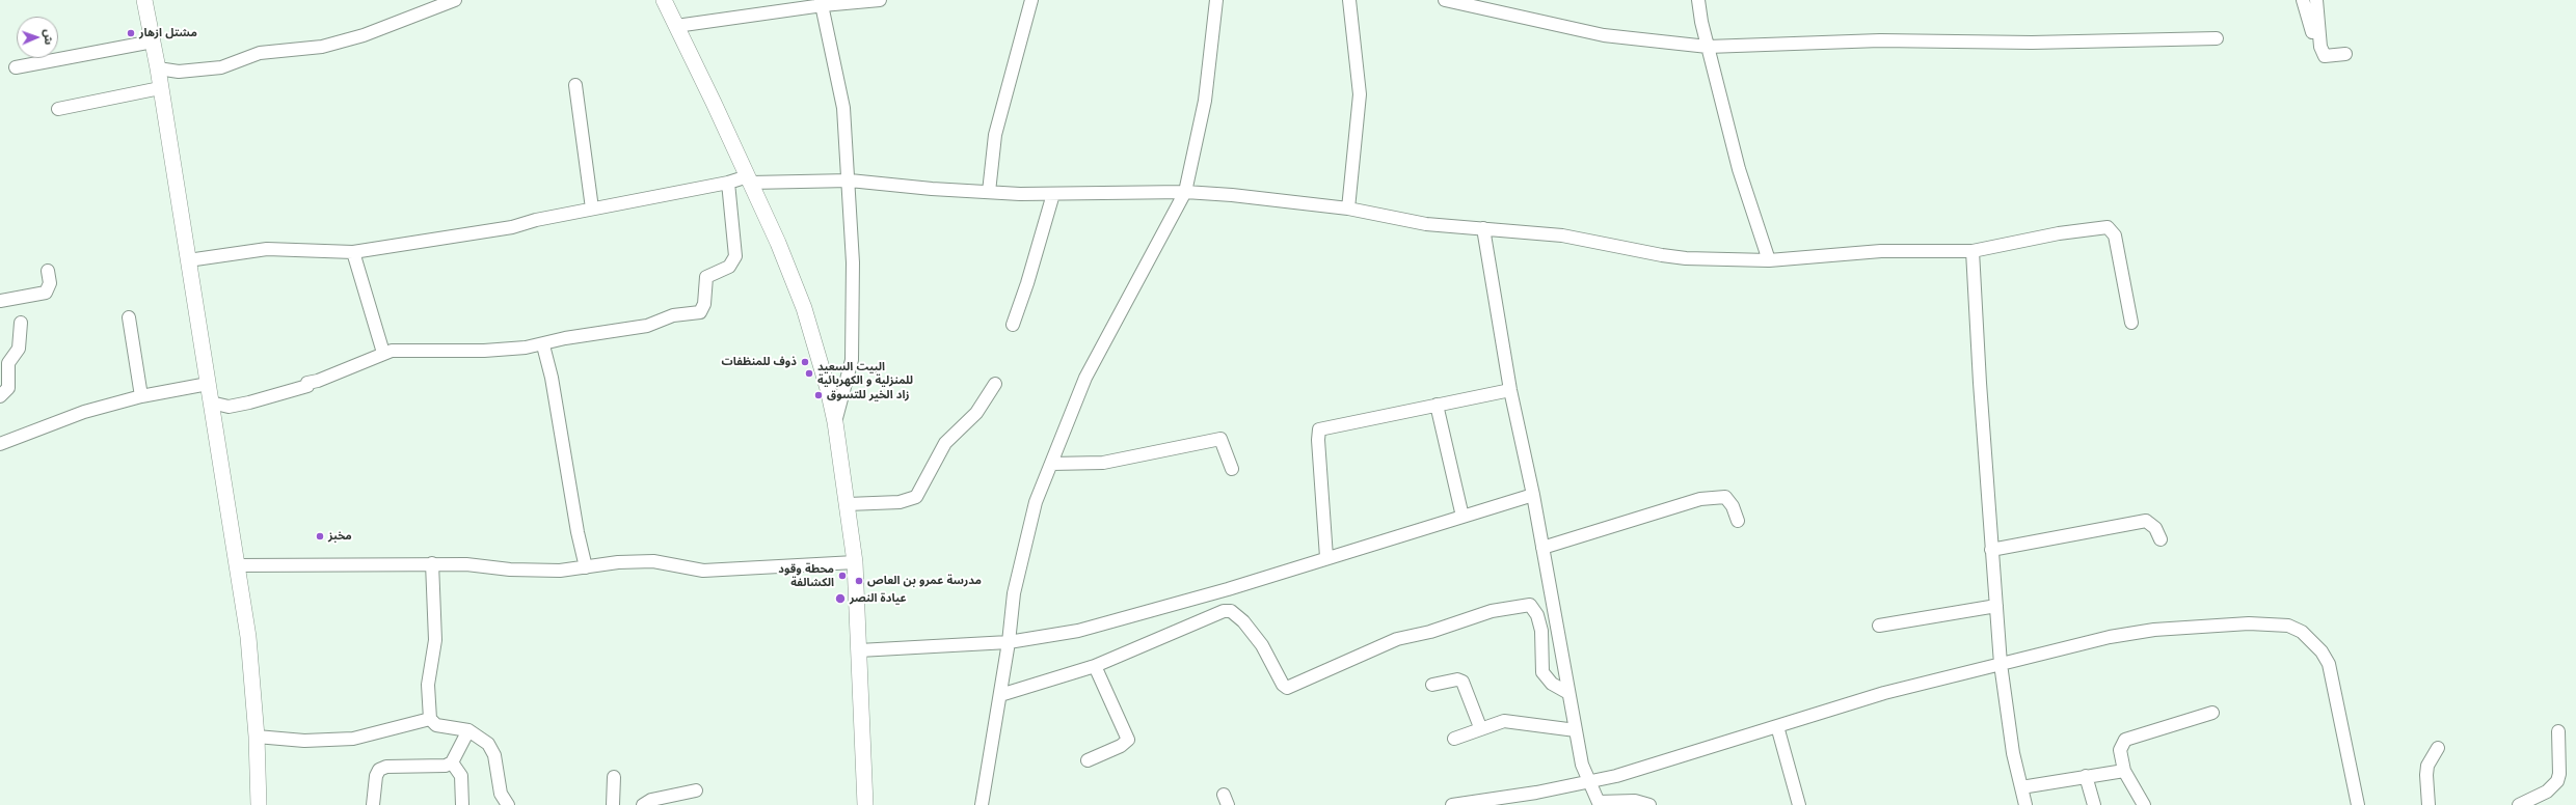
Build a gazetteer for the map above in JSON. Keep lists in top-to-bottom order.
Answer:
{
  "places": [
    "مشتل ازهار",
    "ذوف للمنظفات",
    "البيت السعيد للمنزلية و الكهربائية",
    "زاد الخير للتسوق",
    "مخبز",
    "محطة وقود الكشالفة",
    "مدرسة عمرو بن العاص",
    "عيادة النصر"
  ],
  "north": "right"
}
